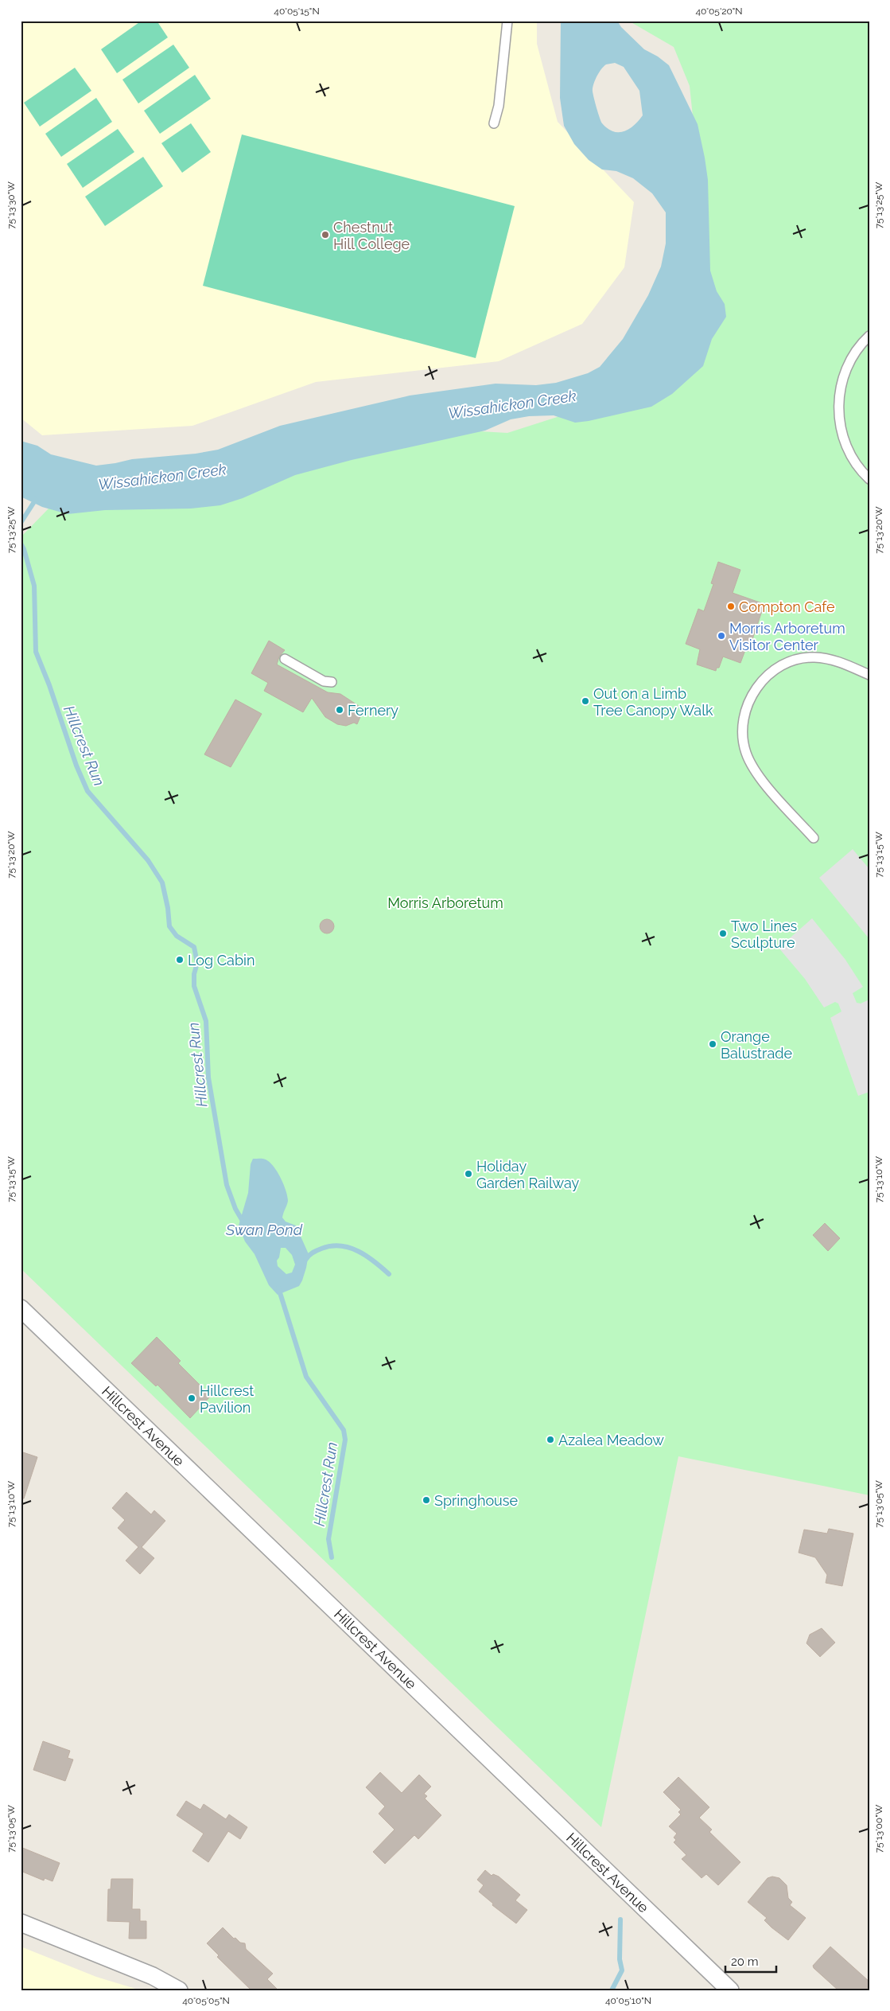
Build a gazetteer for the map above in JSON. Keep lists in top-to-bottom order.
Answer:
{
  "streets": {
    "street": ["Hillcrest Avenue"]
  },
  "water": ["Wissahickon Creek", "Hillcrest Run", "Swan Pond"],
  "parks": ["Morris Arboretum"],
  "places": [
    "Chestnut Hill College",
    "Compton Cafe",
    "Morris Arboretum Visitor Center",
    "Out on a Limb Tree Canopy Walk",
    "Fernery",
    "Two Lines Sculpture",
    "Log Cabin",
    "Orange Balustrade",
    "Holiday Garden Railway",
    "Hillcrest Pavilion",
    "Azalea Meadow",
    "Springhouse"
  ],
  "scale_bar": "20 m",
  "coordinates": [
    "40°05'15\"N",
    "40°05'20\"N",
    "75°13'25\"W",
    "75°13'30\"W",
    "75°13'20\"W",
    "75°13'15\"W",
    "75°13'10\"W",
    "75°13'05\"W",
    "75°13'00\"W",
    "40°05'05\"N",
    "40°05'10\"N"
  ]
}
